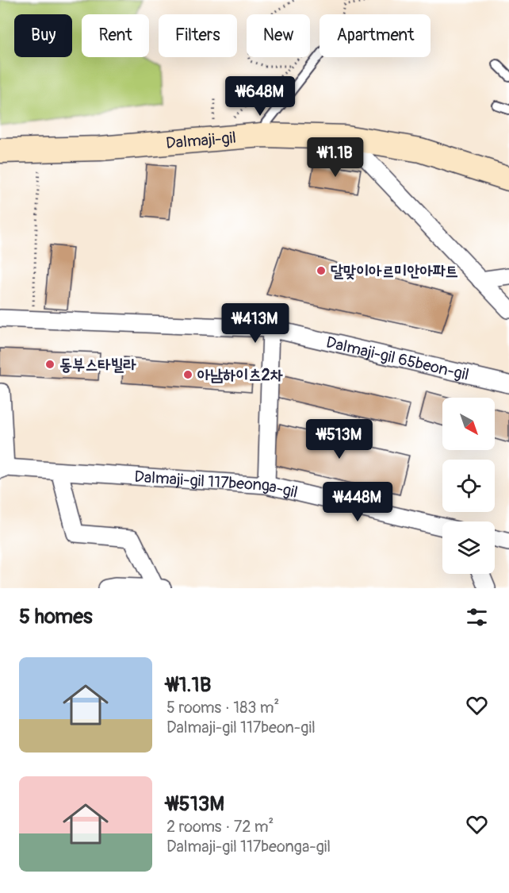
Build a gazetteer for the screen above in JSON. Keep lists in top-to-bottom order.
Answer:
{
  "streets": {
    "street": ["Dalmaji-gil", "Dalmaji-gil 65beon-gil", "Dalmaji-gil 117beonga-gil"]
  },
  "places": ["달맞이아르미안아파트", "동부스타빌라", "아남하이츠2차"],
  "north": "bottom right",
  "page": {
    "chip": [
      "Buy",
      "Rent",
      "Filters",
      "New",
      "Apartment"
    ],
    "price": [
      "₩648M",
      "₩1.1B",
      "₩413M",
      "₩513M",
      "₩448M"
    ],
    "heading": "5 homes",
    "list": [
      {
        "name": "₩1.1B",
        "note": "5 rooms · 183 m² · Dalmaji-gil 117beon-gil"
      },
      {
        "name": "₩513M",
        "note": "2 rooms · 72 m² · Dalmaji-gil 117beonga-gil"
      }
    ]
  }
}
